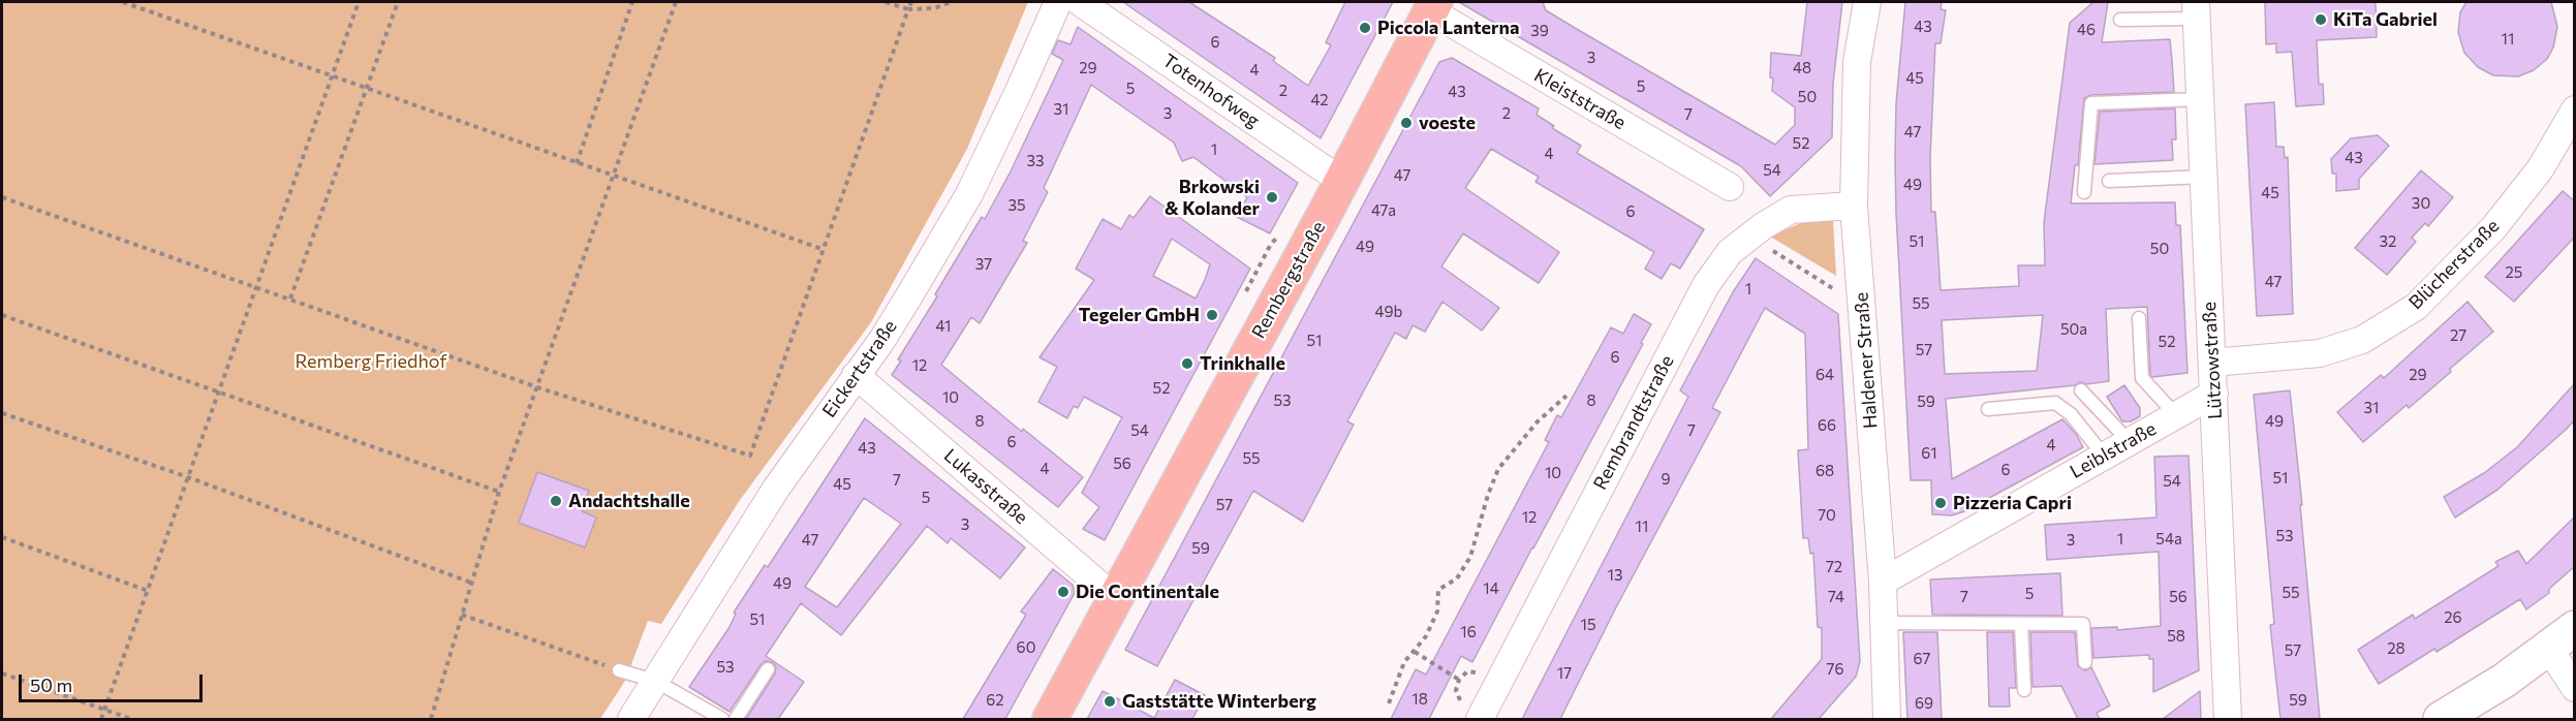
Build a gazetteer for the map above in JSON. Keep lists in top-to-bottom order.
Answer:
{
  "streets": {
    "main road": ["Rembergstraße"],
    "street": [
      "Totenhofweg",
      "Kleiststraße",
      "Blücherstraße",
      "Haldener Straße",
      "Lützowstraße",
      "Eickertstraße",
      "Rembrandtstraße",
      "Leiblstraße",
      "Lukasstraße"
    ]
  },
  "crossings": [
    ["Totenhofweg", "Rembergstraße"],
    ["Kleiststraße", "Rembergstraße"],
    ["Blücherstraße", "Lützowstraße"],
    ["Rembergstraße", "Lukasstraße"],
    ["Haldener Straße", "Rembrandtstraße"],
    ["Haldener Straße", "Leiblstraße"],
    ["Lützowstraße", "Leiblstraße"],
    ["Eickertstraße", "Lukasstraße"]
  ],
  "parks": ["Remberg Friedhof"],
  "places": [
    "KiTa Gabriel",
    "Piccola Lanterna",
    "voeste",
    "Brkowski & Kolander",
    "Tegeler GmbH",
    "Trinkhalle",
    "Andachtshalle",
    "Pizzeria Capri",
    "Die Continentale",
    "Gaststätte Winterberg"
  ],
  "house_numbers": [
    "43",
    "46",
    "39",
    "11",
    "6",
    "3",
    "29",
    "48",
    "4",
    "45",
    "5",
    "5",
    "2",
    "43",
    "50",
    "42",
    "31",
    "3",
    "2",
    "7",
    "47",
    "52",
    "1",
    "4",
    "43",
    "33",
    "54",
    "47",
    "49",
    "45",
    "30",
    "35",
    "47a",
    "6",
    "51",
    "32",
    "49",
    "50",
    "37",
    "25",
    "47",
    "1",
    "55",
    "49b",
    "41",
    "50a",
    "27",
    "51",
    "52",
    "57",
    "6",
    "12",
    "64",
    "29",
    "52",
    "10",
    "53",
    "8",
    "59",
    "31",
    "8",
    "49",
    "66",
    "54",
    "7",
    "6",
    "4",
    "43",
    "61",
    "55",
    "56",
    "4",
    "6",
    "68",
    "10",
    "51",
    "9",
    "7",
    "54",
    "45",
    "5",
    "57",
    "70",
    "12",
    "3",
    "11",
    "53",
    "1",
    "54a",
    "47",
    "3",
    "59",
    "72",
    "13",
    "49",
    "14",
    "55",
    "5",
    "74",
    "7",
    "56",
    "26",
    "51",
    "15",
    "16",
    "58",
    "60",
    "28",
    "57",
    "67",
    "53",
    "76",
    "17",
    "18",
    "62",
    "59",
    "69"
  ],
  "scale_bar": "50 m"
}
